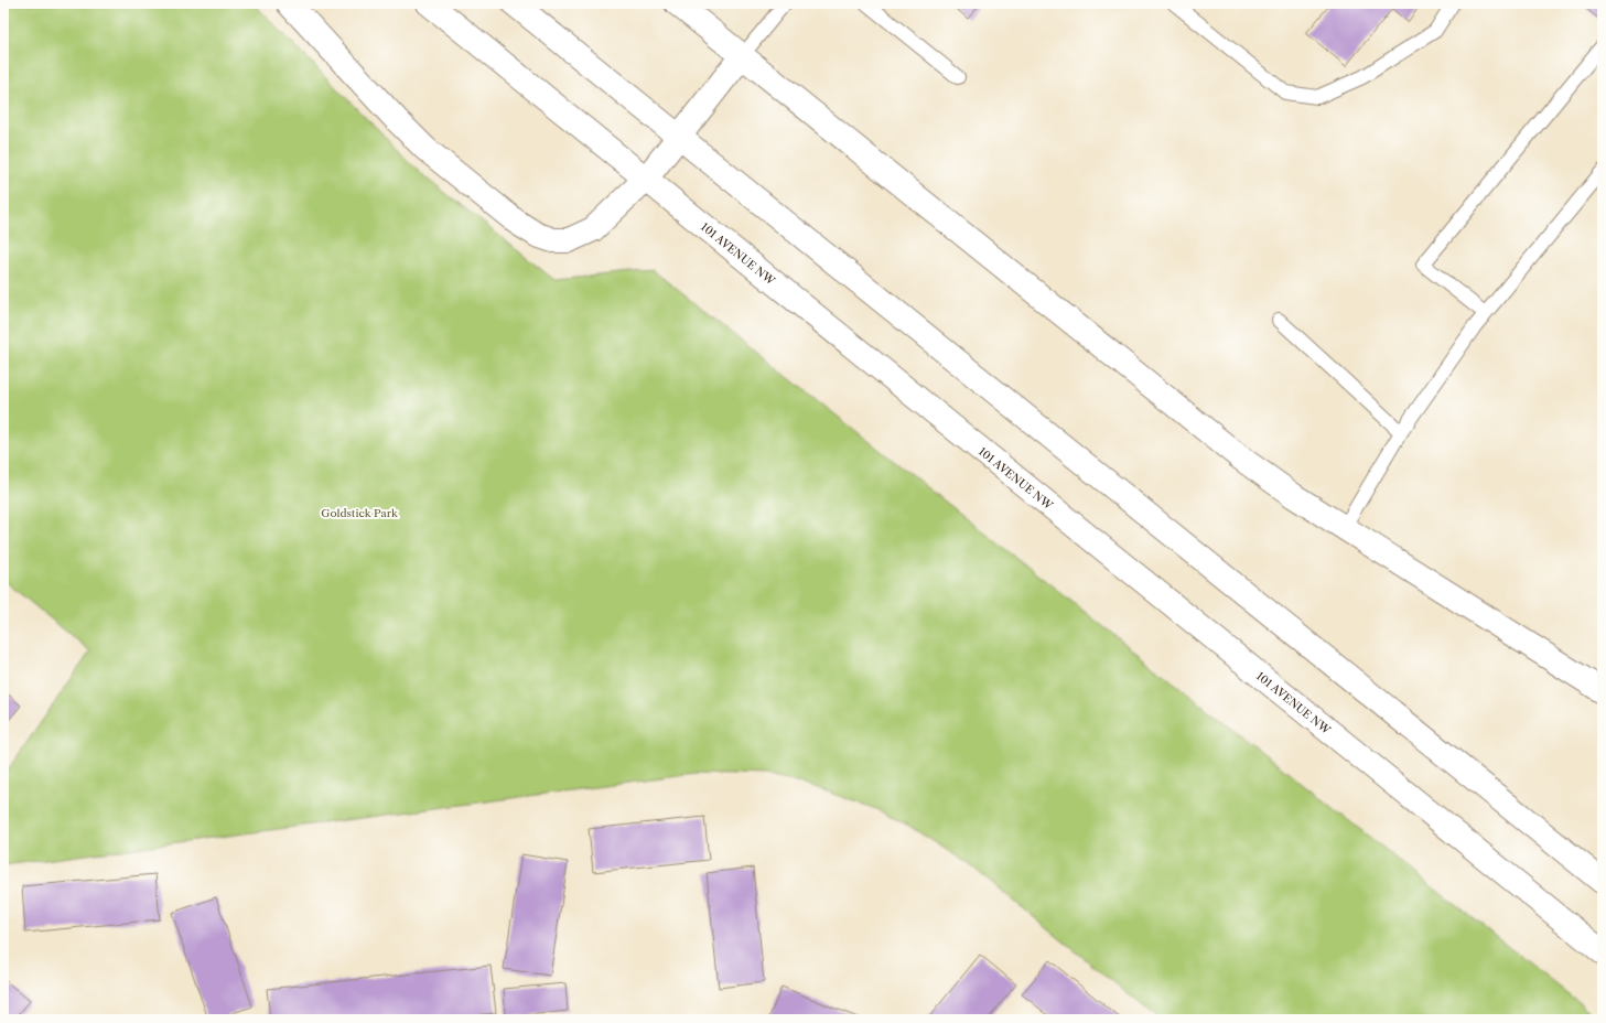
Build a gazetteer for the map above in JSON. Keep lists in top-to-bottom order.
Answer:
{
  "streets": {
    "main road": ["101 AVENUE NW"]
  },
  "parks": ["Goldstick Park"]
}
